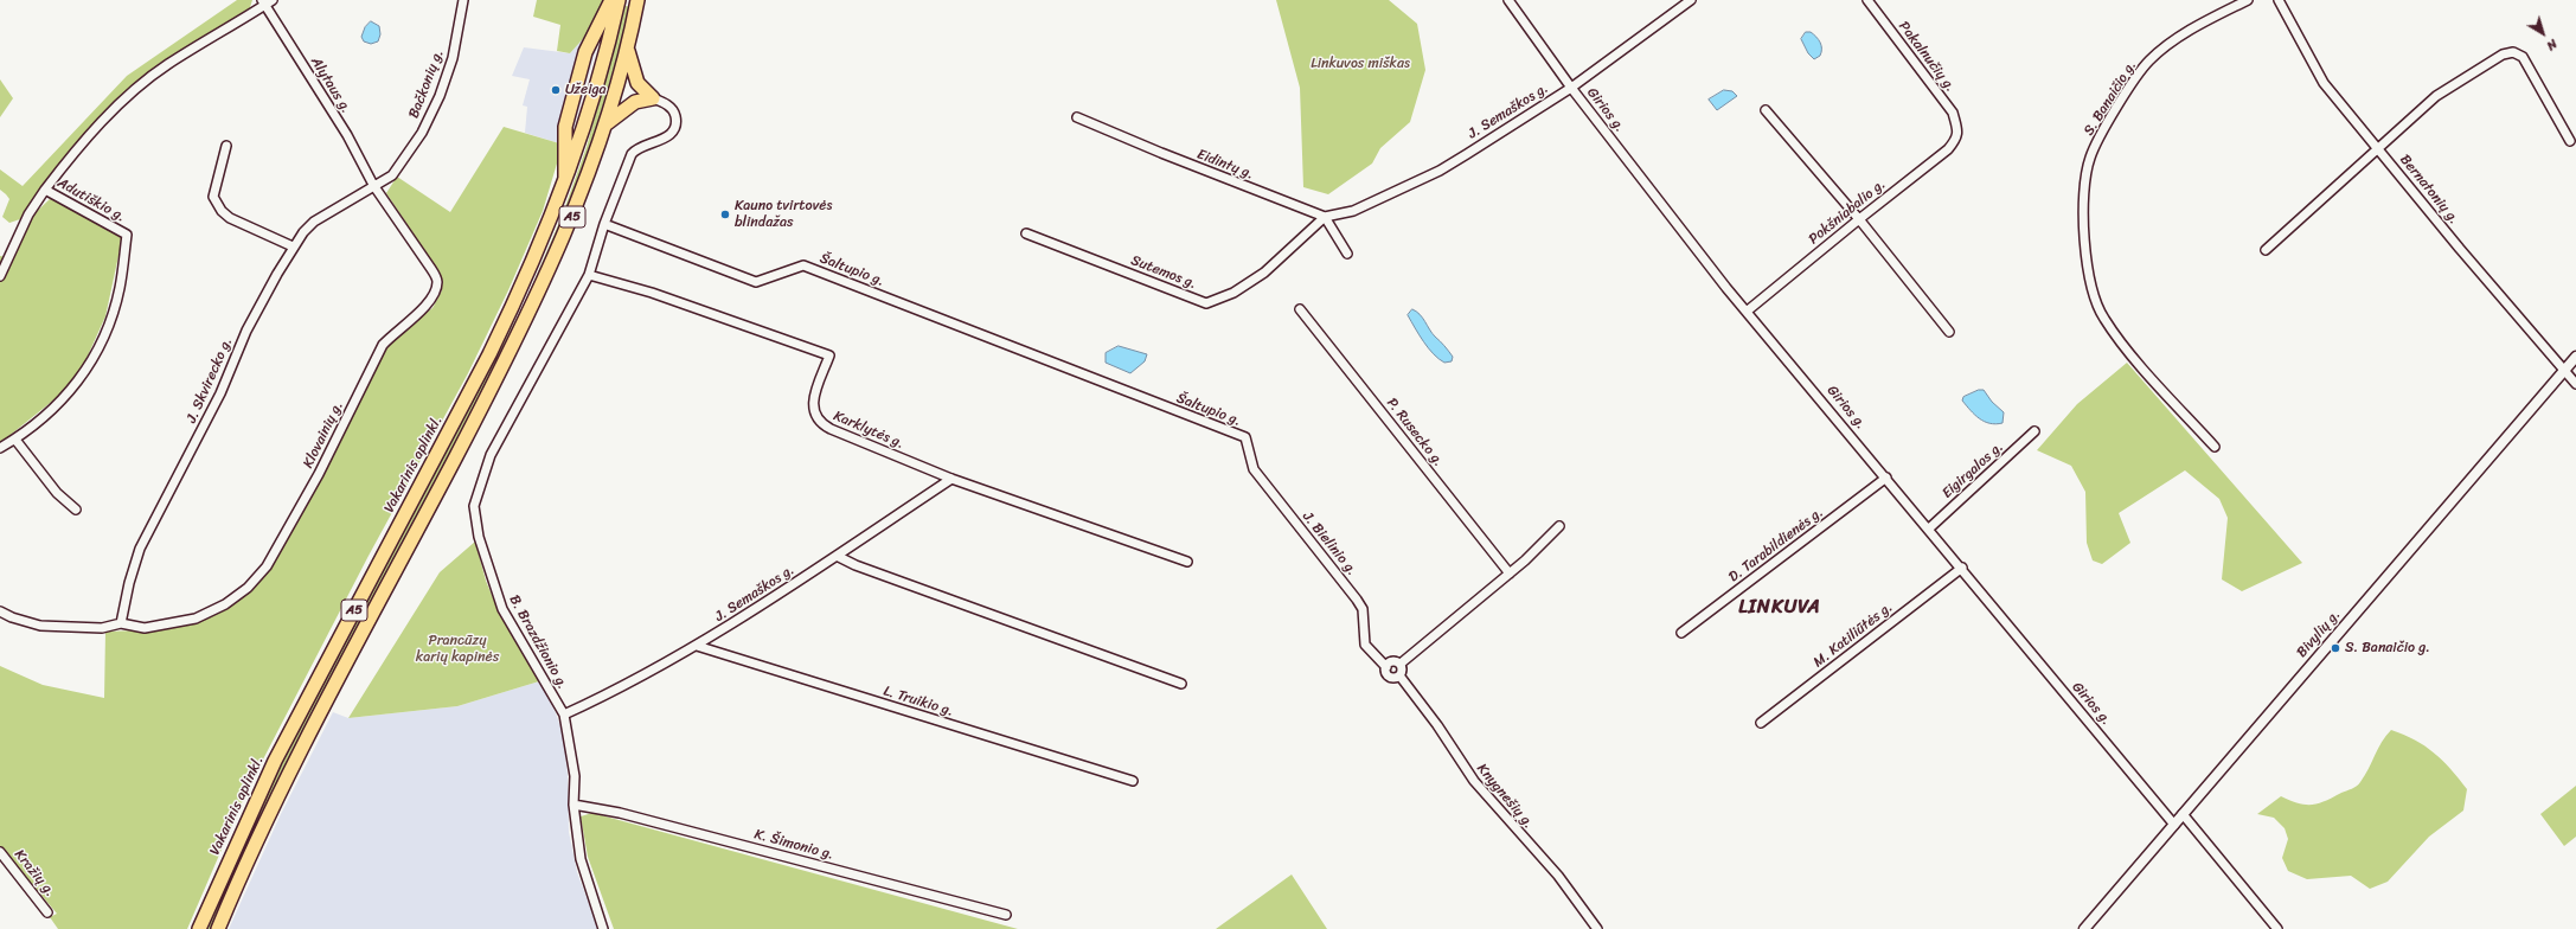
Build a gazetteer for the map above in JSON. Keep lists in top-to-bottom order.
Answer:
{
  "streets": {
    "highway": ["A5", "Vakarinis aplinkl."],
    "street": [
      "Pakalnučių g.",
      "Bačkonių g.",
      "Alytaus g.",
      "S. Banaičio g.",
      "Girios g.",
      "J. Semaškos g.",
      "Eidintų g.",
      "Bernatonių g.",
      "Adutiškio g.",
      "Pokšniabalio g.",
      "Šaltupio g.",
      "Sutemos g.",
      "J. Skvirecko g.",
      "Karklytės g.",
      "P. Rusecko g.",
      "Klovainių g.",
      "Eigirgalos g.",
      "J. Bielinio g.",
      "D. Tarabildienės g.",
      "Bivylių g.",
      "M. Katiliūtės g.",
      "B. Brazdžionio g.",
      "L. Truikio g.",
      "Knygnešių g.",
      "K. Šimonio g.",
      "Kražių g."
    ]
  },
  "crossings": [
    ["Pakalnučių g.", "Pokšniabalio g."],
    ["Bačkonių g.", "Alytaus g."],
    ["Bačkonių g.", "J. Skvirecko g."],
    ["Bačkonių g.", "Klovainių g."],
    ["Alytaus g.", "Adutiškio g."],
    ["Alytaus g.", "J. Skvirecko g."],
    ["Alytaus g.", "Klovainių g."],
    ["Girios g.", "J. Semaškos g."],
    ["Girios g.", "Pokšniabalio g."],
    ["Girios g.", "Eigirgalos g."],
    ["Girios g.", "D. Tarabildienės g."],
    ["Girios g.", "Bivylių g."],
    ["Girios g.", "M. Katiliūtės g."],
    ["J. Semaškos g.", "Eidintų g."],
    ["J. Semaškos g.", "Sutemos g."],
    ["J. Semaškos g.", "Karklytės g."],
    ["J. Semaškos g.", "B. Brazdžionio g."],
    ["J. Semaškos g.", "L. Truikio g."],
    ["Eidintų g.", "Sutemos g."],
    ["Bernatonių g.", "Bivylių g."],
    ["Šaltupio g.", "J. Bielinio g."],
    ["Šaltupio g.", "B. Brazdžionio g."],
    ["J. Skvirecko g.", "Klovainių g."],
    ["Karklytės g.", "B. Brazdžionio g."],
    ["J. Bielinio g.", "Knygnešių g."],
    ["B. Brazdžionio g.", "K. Šimonio g."]
  ],
  "districts": ["LINKUVA"],
  "parks": ["Linkuvos miškas", "Prancūzų karių kapinės"],
  "places": ["Užeiga", "Kauno tvirtovės blindažas", "S. Banaičio g."],
  "north": "bottom right"
}
